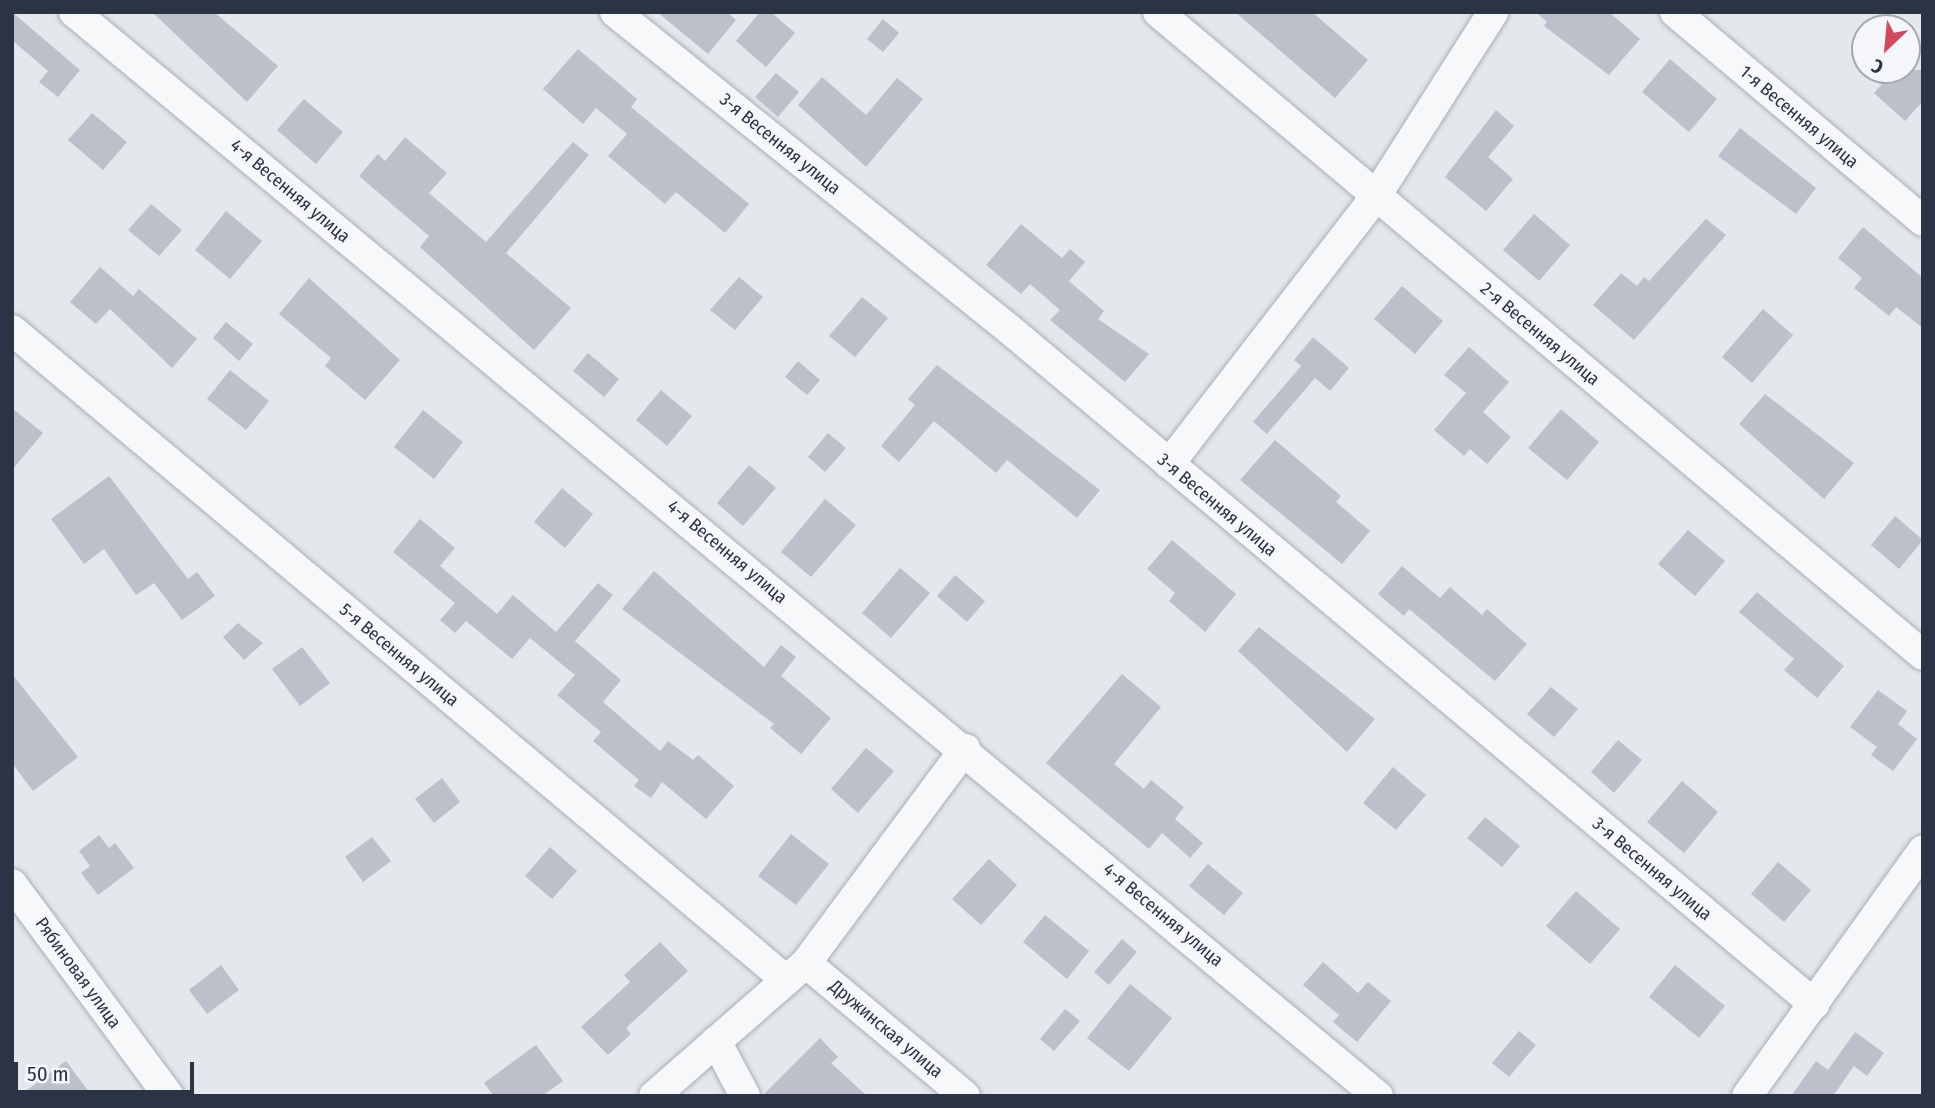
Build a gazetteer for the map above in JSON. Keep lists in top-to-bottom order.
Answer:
{
  "streets": {
    "street": [
      "1-я Весенняя улица",
      "3-я Весенняя улица",
      "4-я Весенняя улица",
      "2-я Весенняя улица",
      "5-я Весенняя улица",
      "Рябиновая улица",
      "Дружинская улица"
    ]
  },
  "crossings": [
    ["5-я Весенняя улица", "Дружинская улица"]
  ],
  "scale_bar": "50 m",
  "north": "bottom left"
}
